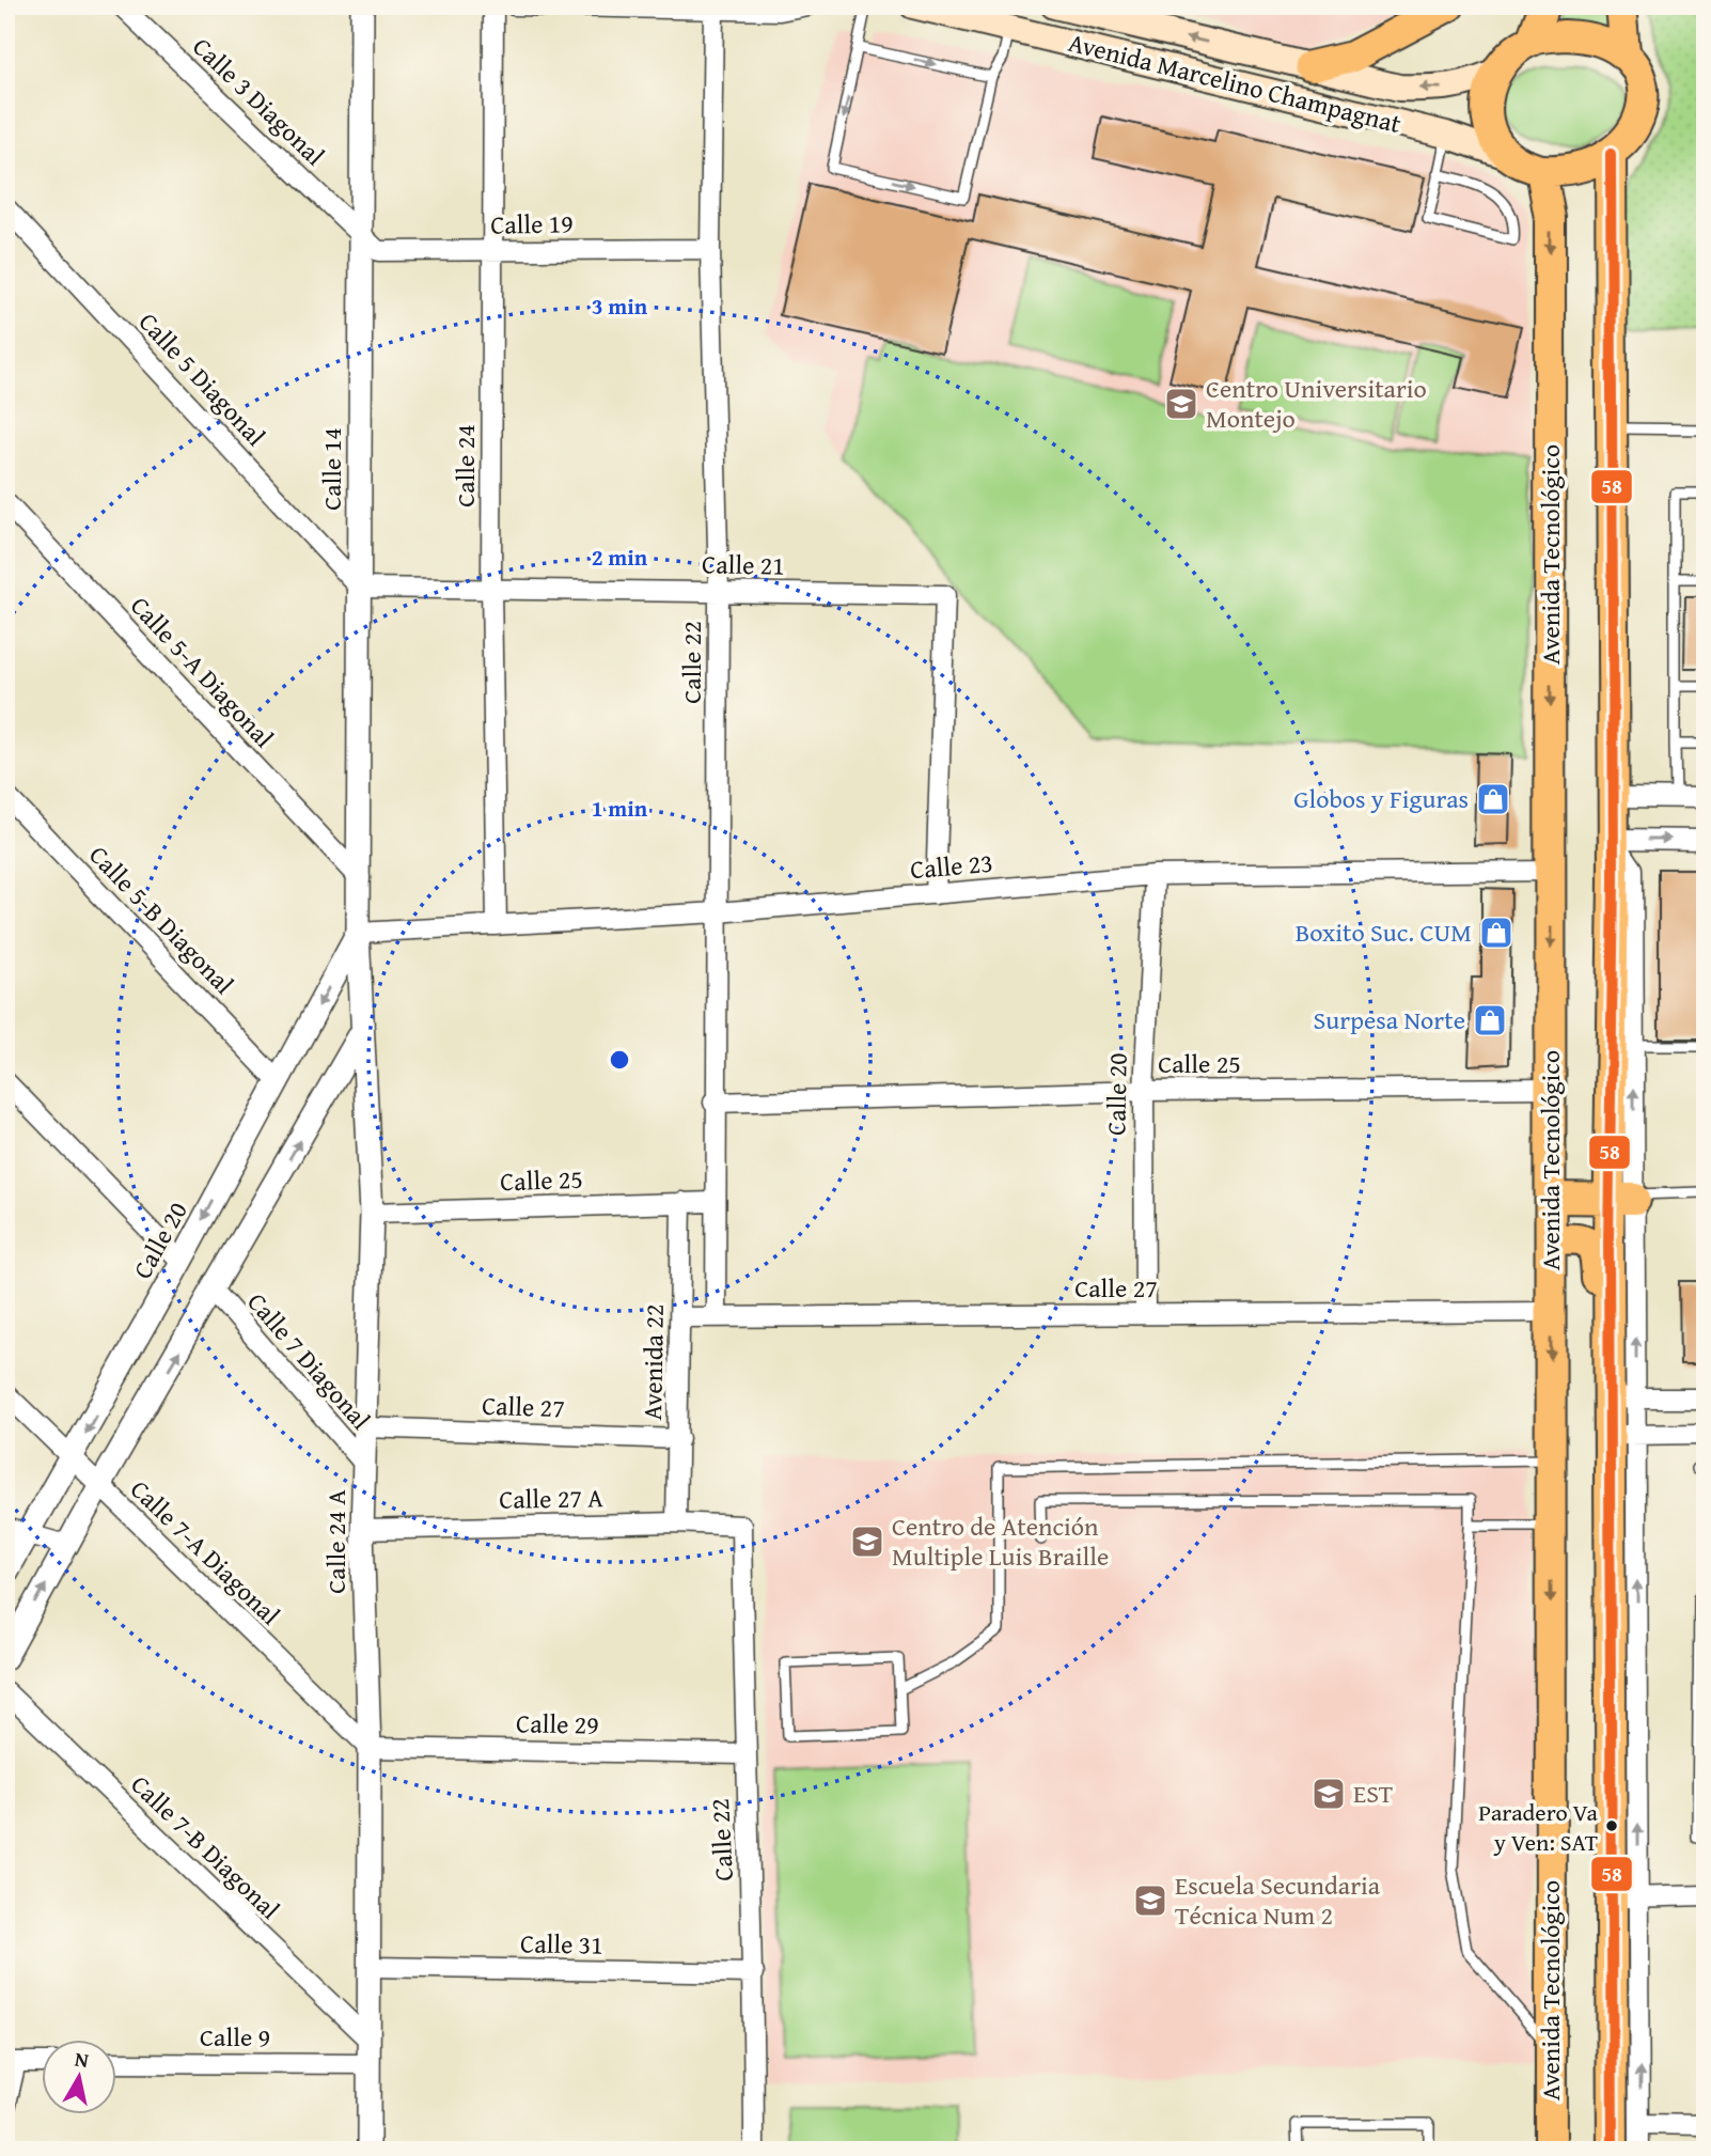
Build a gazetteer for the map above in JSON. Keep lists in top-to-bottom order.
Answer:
{
  "streets": {
    "main road": ["Avenida Marcelino Champagnat", "Avenida Tecnológico"],
    "street": [
      "Calle 3 Diagonal",
      "Calle 19",
      "Calle 5 Diagonal",
      "Calle 24",
      "Calle 14",
      "Calle 21",
      "Calle 22",
      "Calle 5-A Diagonal",
      "Calle 23",
      "Calle 5-B Diagonal",
      "Calle 25",
      "Calle 20",
      "Calle 27",
      "Calle 7 Diagonal",
      "Avenida 22",
      "Calle 27 A",
      "Calle 24 A",
      "Calle 7-A Diagonal",
      "Calle 29",
      "Calle 7-B Diagonal",
      "Calle 31",
      "Calle 9"
    ]
  },
  "crossings": [
    ["Avenida Marcelino Champagnat", "Avenida Tecnológico"],
    ["Calle 3 Diagonal", "Calle 19"],
    ["Calle 3 Diagonal", "Calle 14"],
    ["Calle 19", "Calle 24"],
    ["Calle 19", "Calle 14"],
    ["Calle 19", "Calle 22"],
    ["Calle 5 Diagonal", "Calle 14"],
    ["Calle 5 Diagonal", "Calle 21"],
    ["Calle 24", "Calle 21"],
    ["Calle 24", "Calle 23"],
    ["Calle 14", "Calle 21"],
    ["Calle 14", "Calle 5-A Diagonal"],
    ["Calle 14", "Calle 23"],
    ["Calle 14", "Calle 20"],
    ["Calle 14", "Calle 24 A"],
    ["Avenida Tecnológico", "Calle 23"],
    ["Avenida Tecnológico", "Calle 25"],
    ["Avenida Tecnológico", "Calle 27"],
    ["Calle 21", "Calle 22"],
    ["Calle 21", "Calle 23"],
    ["Calle 22", "Calle 23"],
    ["Calle 22", "Calle 25"],
    ["Calle 22", "Calle 27"],
    ["Calle 22", "Calle 27 A"],
    ["Calle 22", "Calle 29"],
    ["Calle 22", "Calle 31"],
    ["Calle 23", "Calle 20"],
    ["Calle 23", "Calle 24 A"],
    ["Calle 5-B Diagonal", "Calle 20"],
    ["Calle 25", "Calle 20"],
    ["Calle 25", "Avenida 22"],
    ["Calle 25", "Calle 24 A"],
    ["Calle 20", "Calle 27"],
    ["Calle 20", "Calle 24 A"],
    ["Calle 20", "Calle 7-A Diagonal"],
    ["Calle 27", "Avenida 22"],
    ["Calle 27", "Calle 24 A"],
    ["Calle 7 Diagonal", "Calle 24 A"],
    ["Avenida 22", "Calle 27 A"],
    ["Calle 27 A", "Calle 24 A"],
    ["Calle 24 A", "Calle 7-A Diagonal"],
    ["Calle 24 A", "Calle 29"],
    ["Calle 24 A", "Calle 7-B Diagonal"],
    ["Calle 24 A", "Calle 31"],
    ["Calle 24 A", "Calle 9"],
    ["Calle 7-A Diagonal", "Calle 29"]
  ],
  "places": {
    "school or university": [
      "Centro Universitario Montejo",
      "Centro de Atención Multiple Luis Braille",
      "EST",
      "Escuela Secundaria Técnica Num 2"
    ],
    "shop": ["Globos y Figuras", "Boxito Suc. CUM", "Surpesa Norte"],
    "other": ["Paradero Va y Ven: SAT"]
  },
  "lines": ["transit line 58"],
  "north": "top",
  "rings": ["3 min", "2 min", "1 min"]
}
